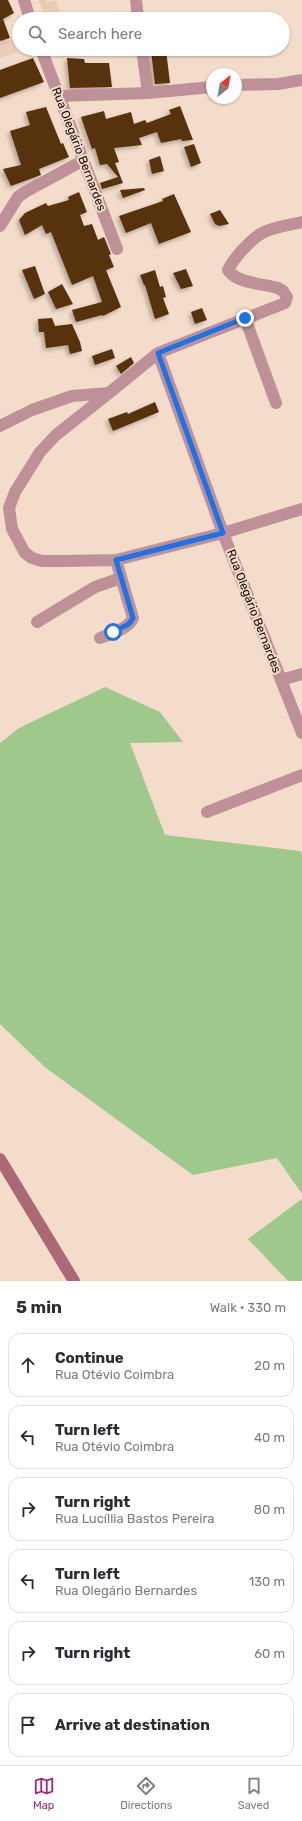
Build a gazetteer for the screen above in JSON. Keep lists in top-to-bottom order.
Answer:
{
  "streets": {
    "street": ["Rua Olegário Bernardes"]
  },
  "north": "top right",
  "page": {
    "search": "Search here",
    "heading": ["5 min", "Walk · 330 m"],
    "list": [
      ["Continue", "Rua Otévio Coimbra", "20 m"],
      ["Turn left", "Rua Otévio Coimbra", "40 m"],
      ["Turn right", "Rua Lucíllia Bastos Pereira", "80 m"],
      ["Turn left", "Rua Olegário Bernardes", "130 m"],
      ["Turn right", "60 m"],
      "Arrive at destination"
    ],
    "nav": ["Map", "Directions", "Saved"]
  }
}
